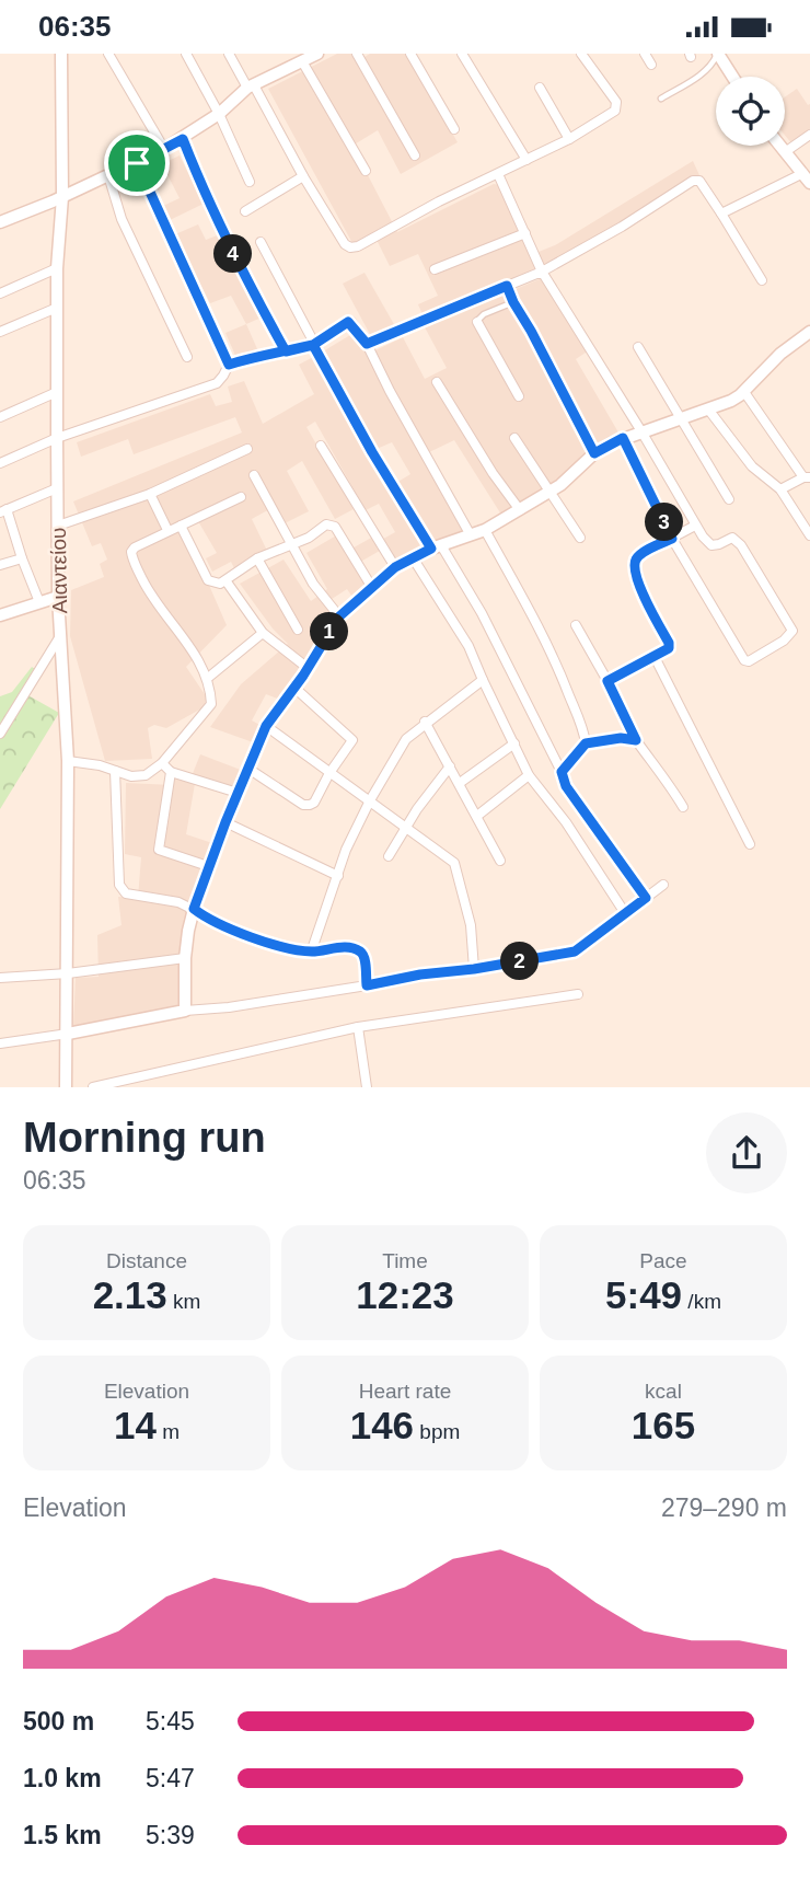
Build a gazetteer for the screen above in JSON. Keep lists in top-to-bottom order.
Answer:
{
  "streets": {
    "street": ["Αιαντείου"]
  },
  "page": {
    "status": "06:35",
    "pins": [
      "4",
      "3",
      "1",
      "2"
    ],
    "heading": ["Morning run", "06:35"],
    "stats": [
      ["Distance", "2.13 km"],
      ["Time", "12:23"],
      ["Pace", "5:49 /km"],
      ["Elevation", "14 m"],
      ["Heart rate", "146 bpm"],
      ["kcal", "165"]
    ],
    "chart": ["Elevation", "279–290 m"],
    "list": [
      {
        "name": "500 m",
        "note": "5:45"
      },
      {
        "name": "1.0 km",
        "note": "5:47"
      },
      {
        "name": "1.5 km",
        "note": "5:39"
      }
    ]
  }
}
